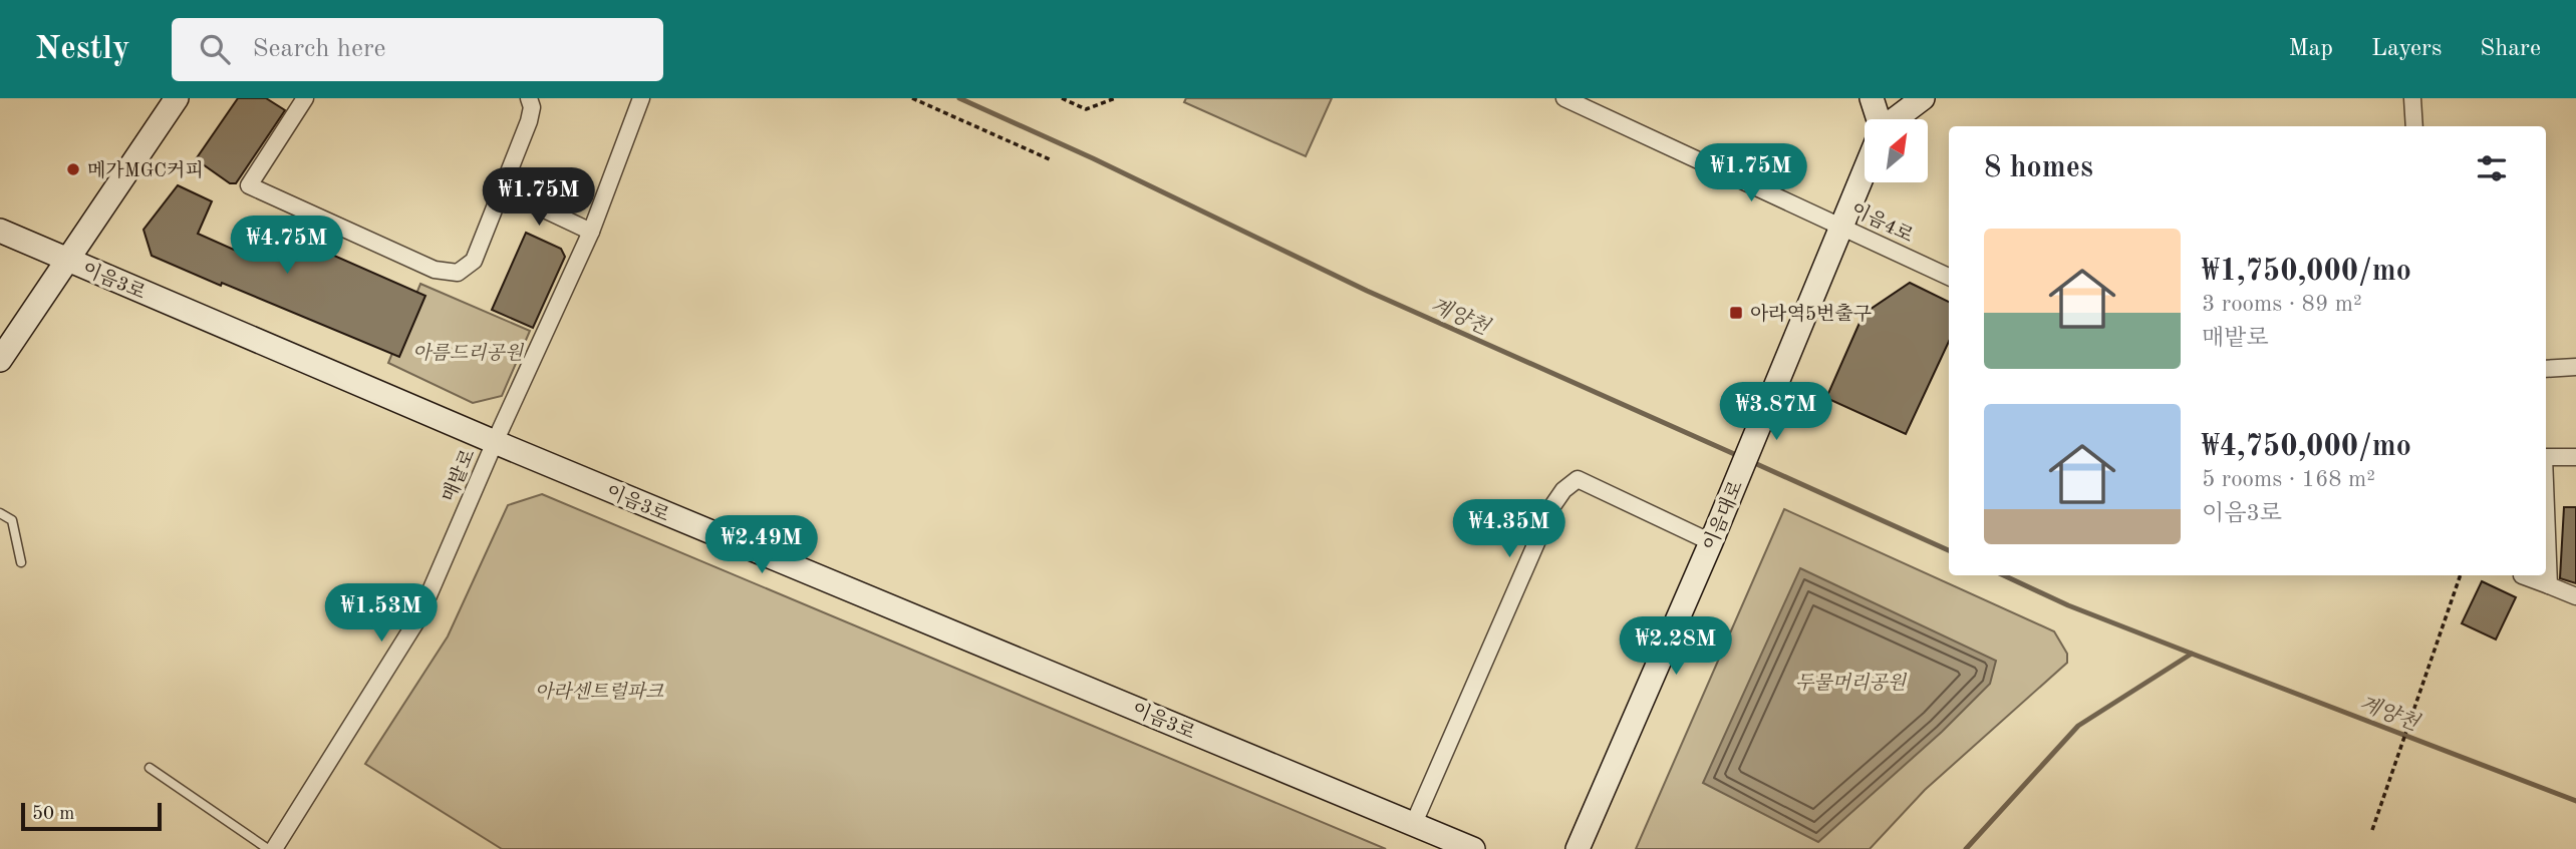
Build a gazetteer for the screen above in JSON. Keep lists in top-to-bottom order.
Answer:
{
  "streets": {
    "street": [
      "이음4로",
      "이음3로",
      "매밭로",
      "이음대로"
    ]
  },
  "crossings": [
    ["이음4로", "이음대로"],
    ["이음3로", "매밭로"]
  ],
  "water": ["계양천"],
  "parks": ["아름드리공원", "두물머리공원", "아라센트럴파크"],
  "places": {
    "other": ["메가MGC커피"],
    "transit": ["아라역5번출구"]
  },
  "scale_bar": "50 m",
  "north": "top right",
  "page": {
    "header": "Nestly",
    "search": "Search here",
    "nav": ["Map", "Layers", "Share"],
    "heading": "8 homes",
    "price": [
      "₩1.75M",
      "₩1.75M",
      "₩4.75M",
      "₩3.87M",
      "₩4.35M",
      "₩2.49M",
      "₩1.53M",
      "₩2.28M"
    ],
    "list": [
      {
        "name": "₩1,750,000/mo",
        "note": "3 rooms · 89 m² · 매밭로"
      },
      {
        "name": "₩4,750,000/mo",
        "note": "5 rooms · 168 m² · 이음3로"
      }
    ],
    "scale": "50 m"
  }
}
